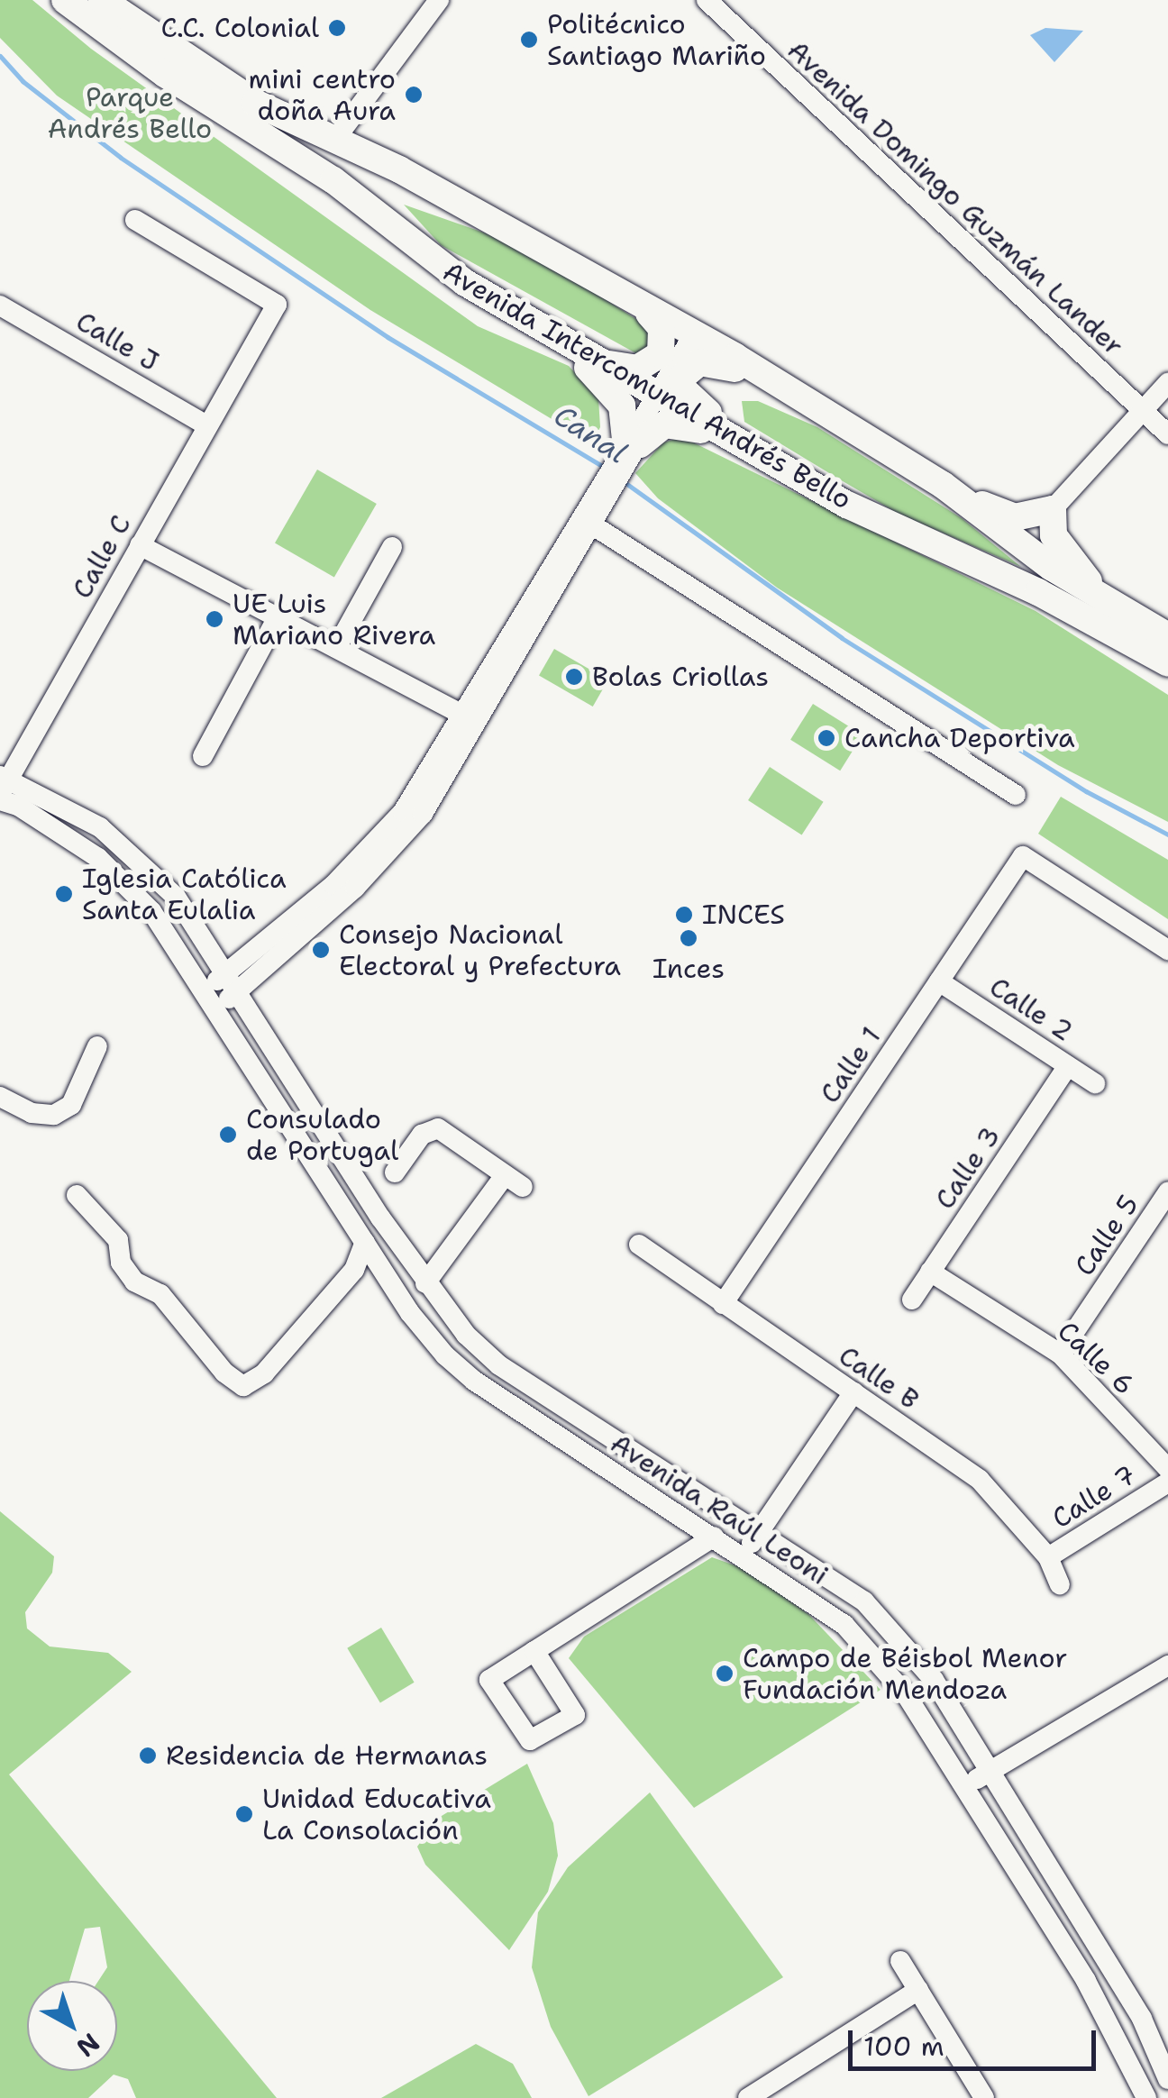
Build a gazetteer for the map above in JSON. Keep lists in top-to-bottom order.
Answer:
{
  "streets": {
    "main road": ["Avenida Intercomunal Andrés Bello"],
    "street": [
      "Avenida Domingo Guzmán Lander",
      "Calle J",
      "Calle C",
      "Calle 2",
      "Calle 1",
      "Calle 3",
      "Calle 5",
      "Calle 6",
      "Calle B",
      "Calle 7",
      "Avenida Raúl Leoni"
    ]
  },
  "crossings": [
    ["Calle J", "Calle C"],
    ["Calle C", "Avenida Raúl Leoni"],
    ["Calle 2", "Calle 1"],
    ["Calle 2", "Calle 3"],
    ["Calle 1", "Calle B"],
    ["Calle 3", "Calle 6"],
    ["Calle 5", "Calle 6"],
    ["Calle B", "Calle 7"]
  ],
  "water": ["Canal"],
  "parks": ["Parque Andrés Bello"],
  "places": [
    "C.C. Colonial",
    "Politécnico Santiago Mariño",
    "mini centro doña Aura",
    "UE Luis Mariano Rivera",
    "Bolas Criollas",
    "Cancha Deportiva",
    "Iglesia Católica Santa Eulalia",
    "INCES",
    "Inces",
    "Consejo Nacional Electoral y Prefectura",
    "Consulado de Portugal",
    "Campo de Béisbol Menor Fundación Mendoza",
    "Residencia de Hermanas",
    "Unidad Educativa La Consolación"
  ],
  "scale_bar": "100 m",
  "north": "bottom right"
}
